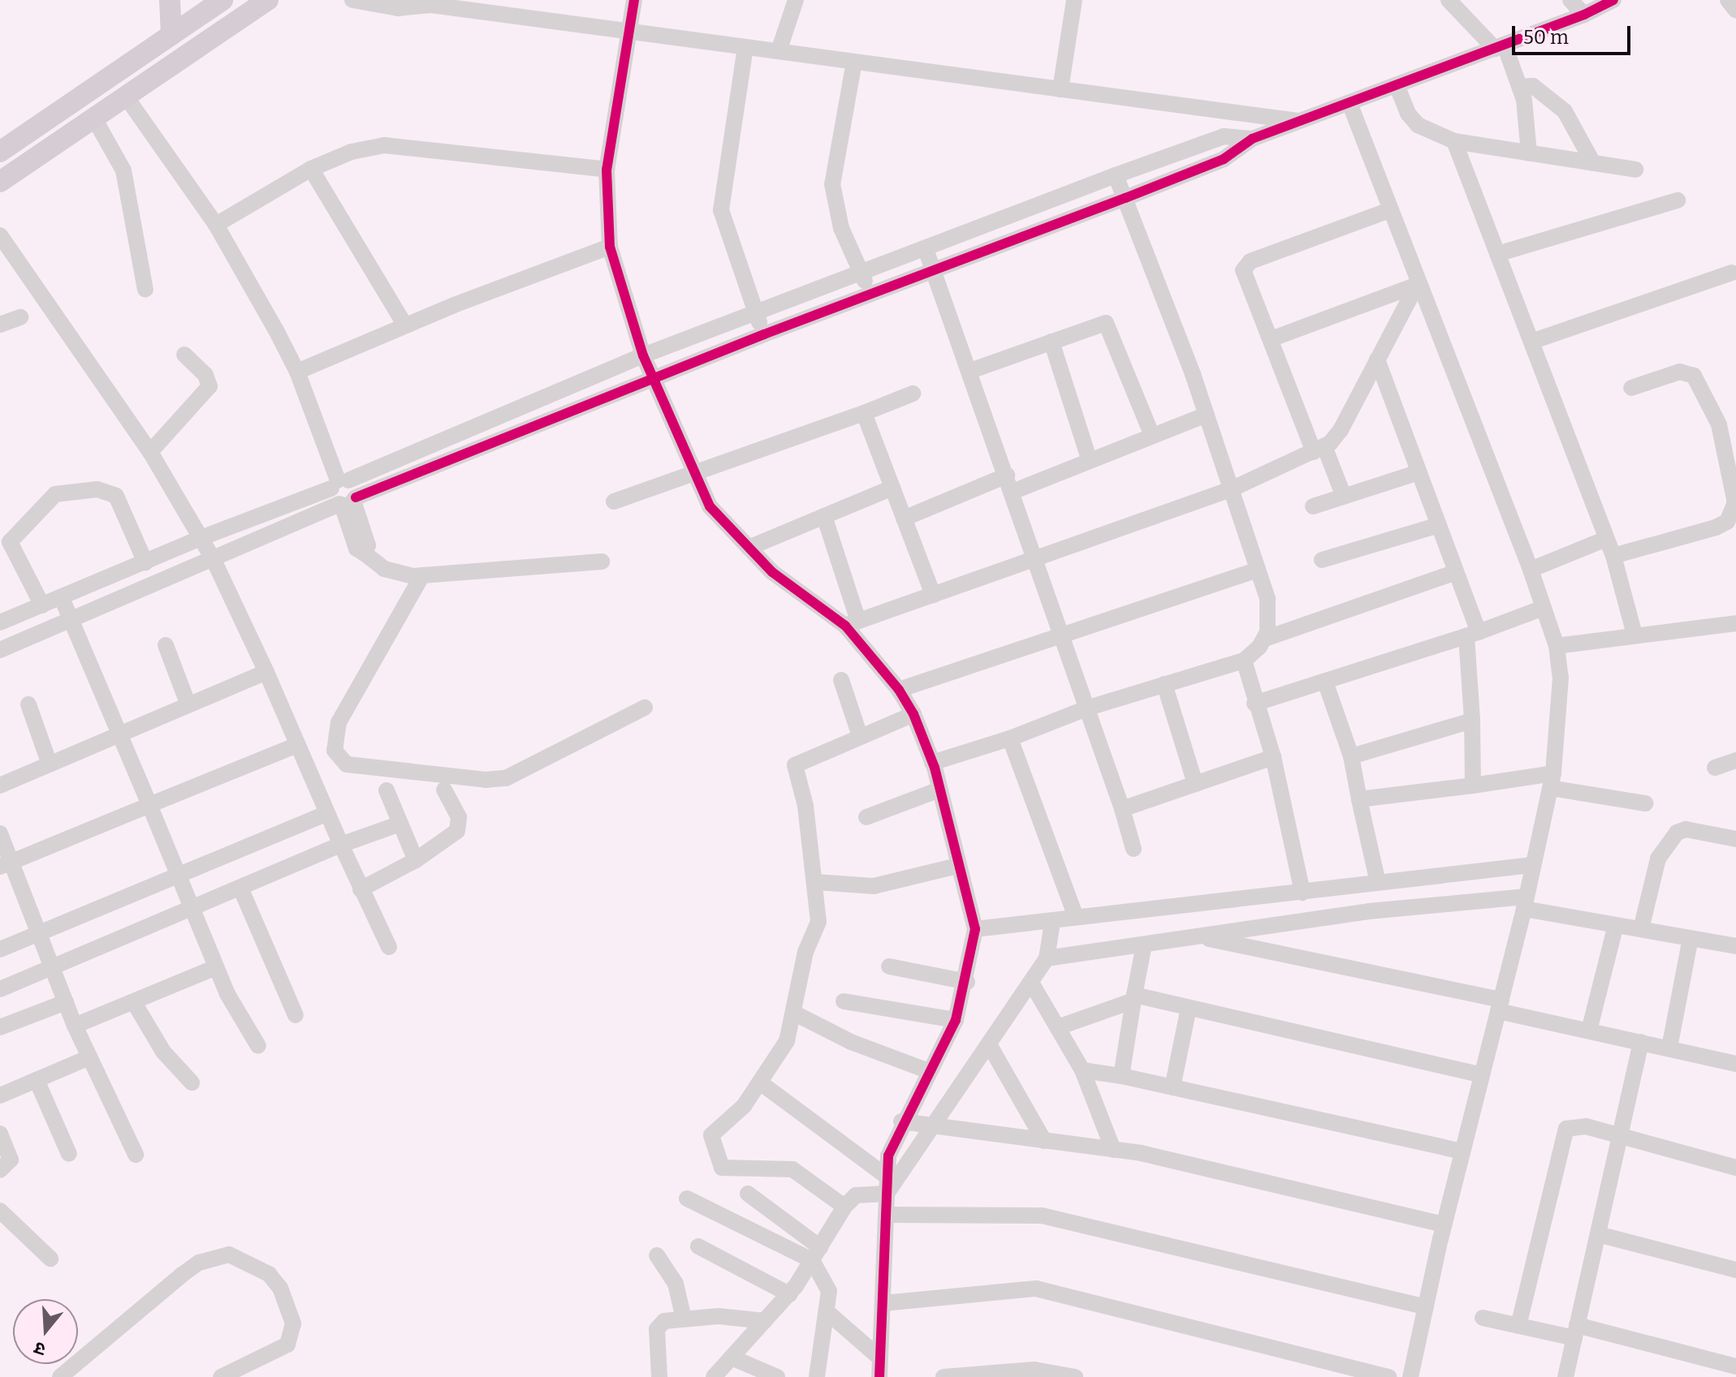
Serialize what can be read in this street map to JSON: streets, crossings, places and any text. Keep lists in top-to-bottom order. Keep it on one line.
{"scale_bar":"50 m","north":"bottom"}
